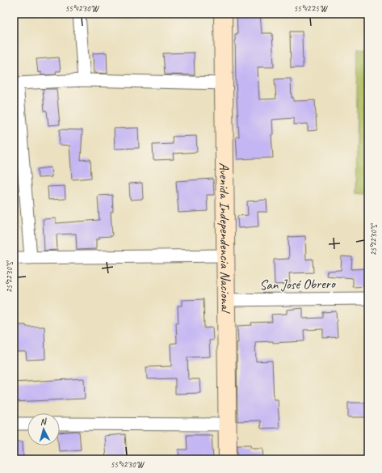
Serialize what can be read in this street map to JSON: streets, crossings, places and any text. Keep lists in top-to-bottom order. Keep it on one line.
{"streets":{"main road":["Avenida Independencia Nacional"],"street":["San José Obrero"]},"crossings":[["Avenida Independencia Nacional","San José Obrero"]],"north":"top","coordinates":["55°42'30\"W","55°42'25\"W","25°22'30\"S"]}
